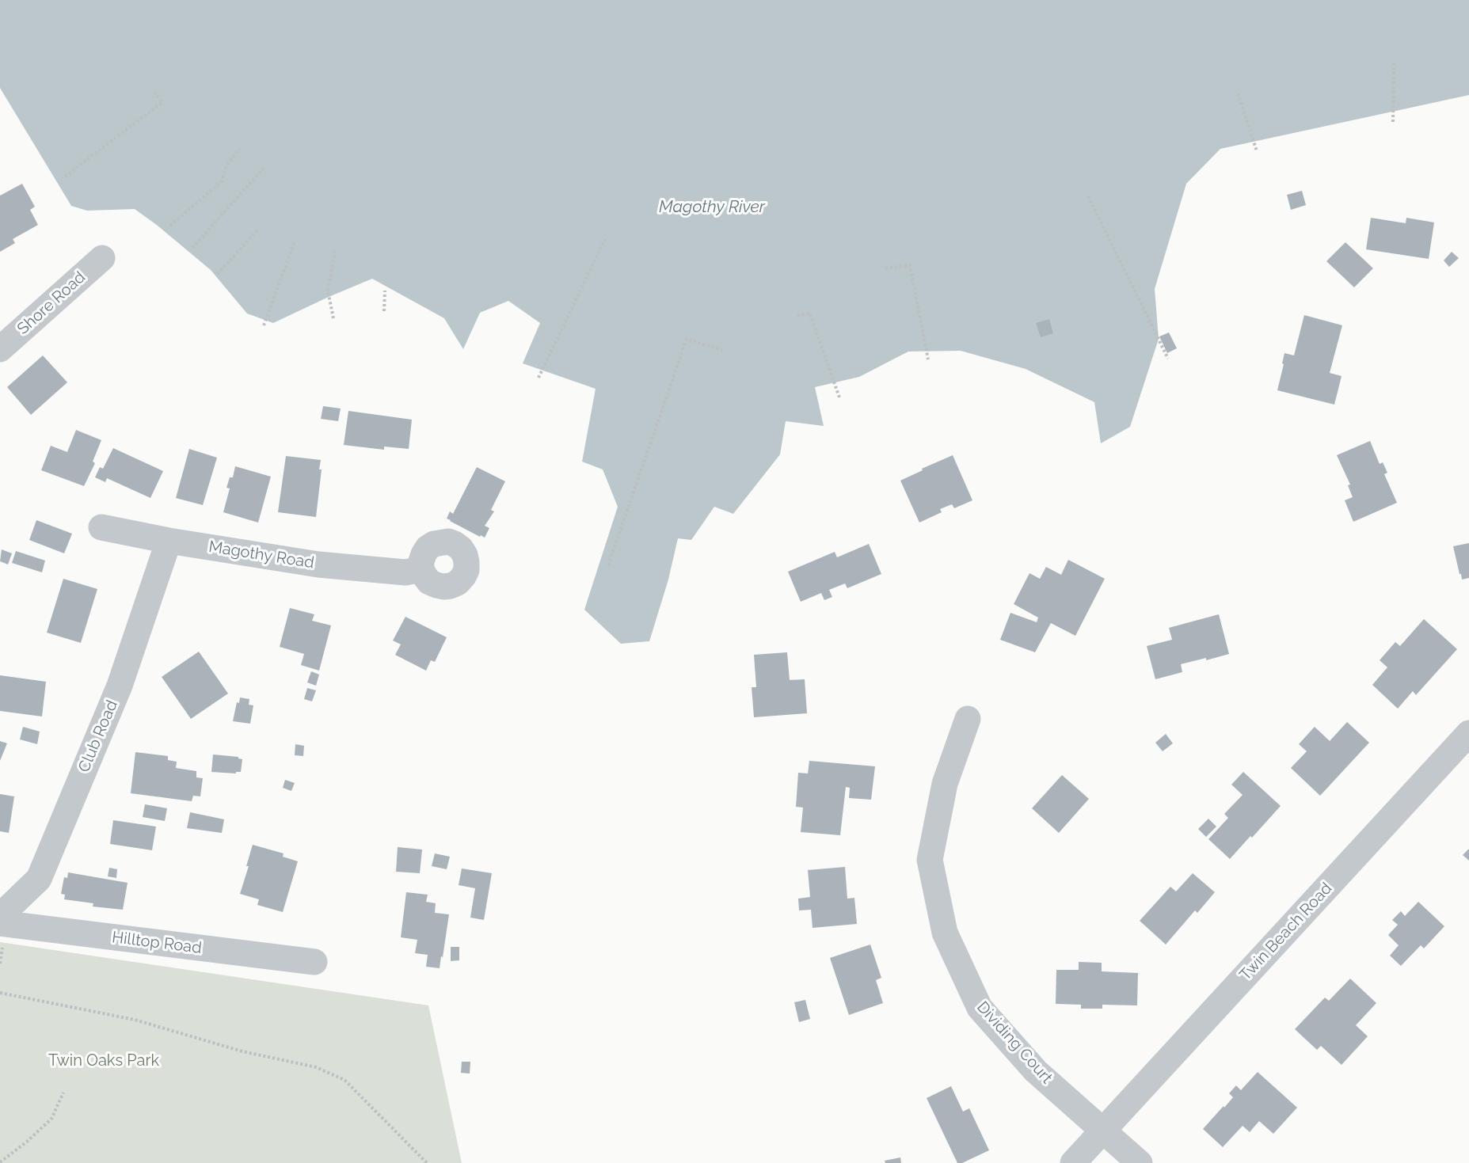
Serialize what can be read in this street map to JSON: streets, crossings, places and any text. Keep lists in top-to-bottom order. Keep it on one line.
{"streets":{"street":["Shore Road","Magothy Road","Club Road","Twin Beach Road","Hilltop Road","Dividing Court"]},"crossings":[["Magothy Road","Club Road"],["Twin Beach Road","Dividing Court"]],"water":["Magothy River"],"parks":["Twin Oaks Park"]}
